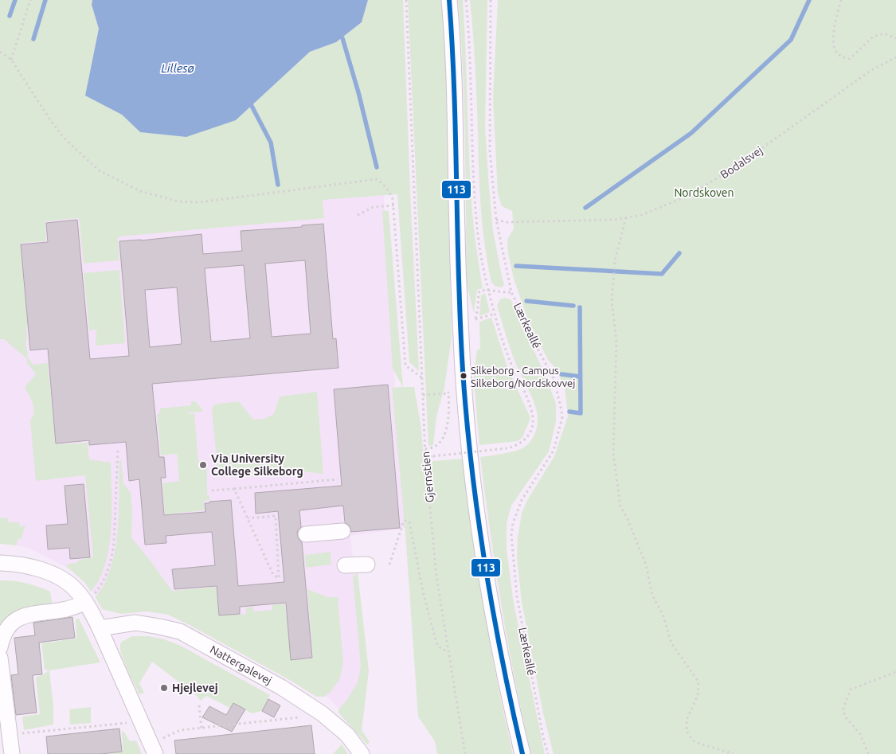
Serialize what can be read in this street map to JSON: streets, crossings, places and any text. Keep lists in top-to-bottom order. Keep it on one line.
{"streets":{"street":["Nattergalevej"],"path":["Bodalsvej","Lærkeallé","Gjernstien"]},"crossings":[["Bodalsvej","Lærkeallé"]],"water":["Lillesø"],"parks":["Nordskoven"],"places":["Silkeborg - Campus Silkeborg/Nordskovvej","Via University College Silkeborg","Hjejlevej"],"lines":["transit line 113"]}
